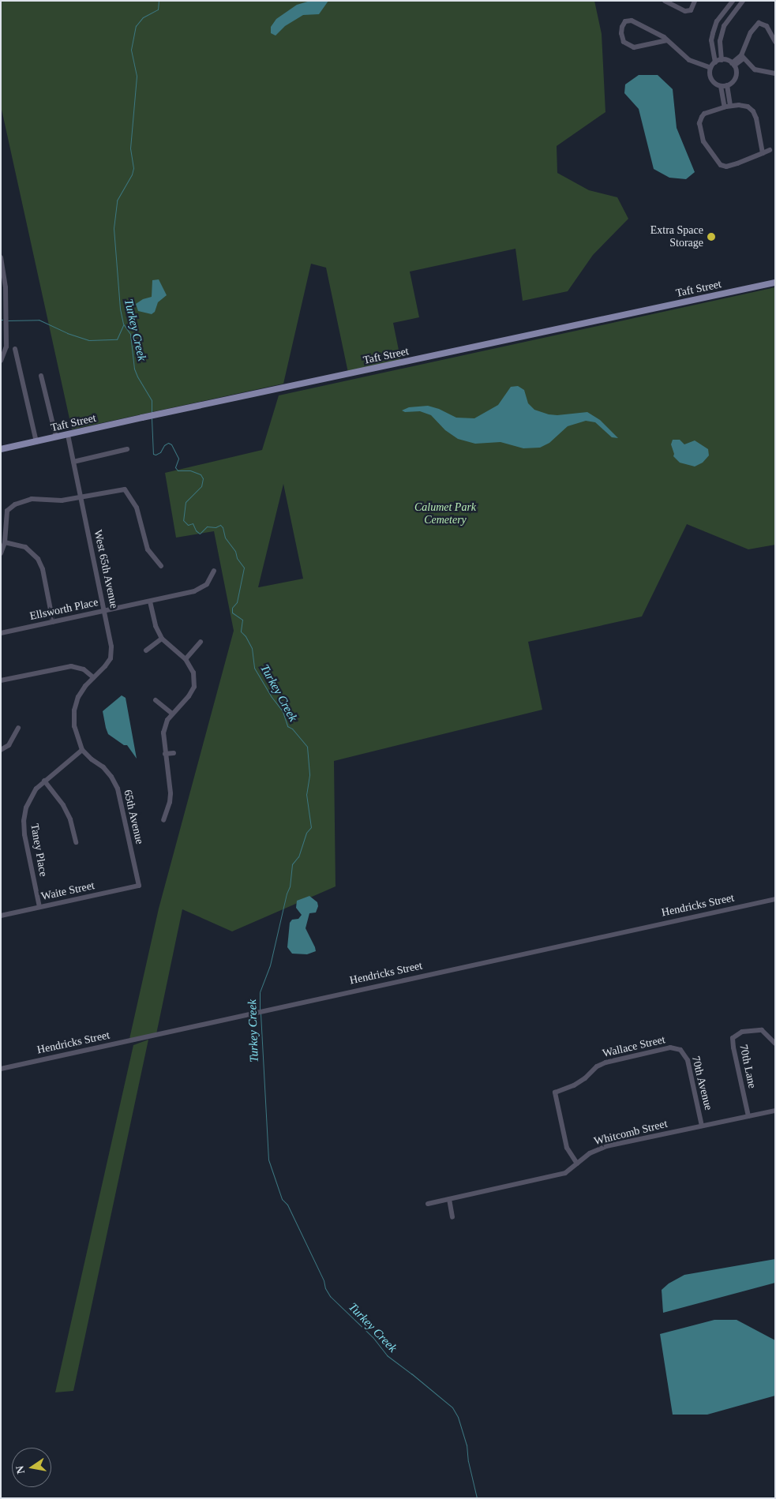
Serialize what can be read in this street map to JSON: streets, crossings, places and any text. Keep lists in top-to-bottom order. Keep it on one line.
{"streets":{"main road":["Taft Street"],"street":["West 65th Avenue","Ellsworth Place","65th Avenue","Taney Place","Waite Street","Hendricks Street","Wallace Street","70th Lane","70th Avenue","Whitcomb Street"]},"crossings":[["Taft Street","West 65th Avenue"],["West 65th Avenue","Ellsworth Place"],["West 65th Avenue","65th Avenue"],["West 65th Avenue","Taney Place"],["65th Avenue","Taney Place"],["65th Avenue","Waite Street"],["Taney Place","Waite Street"],["Wallace Street","70th Avenue"],["Wallace Street","Whitcomb Street"],["70th Lane","Whitcomb Street"],["70th Avenue","Whitcomb Street"]],"water":["Turkey Creek"],"parks":["Calumet Park Cemetery"],"places":["Extra Space Storage"],"north":"left"}
